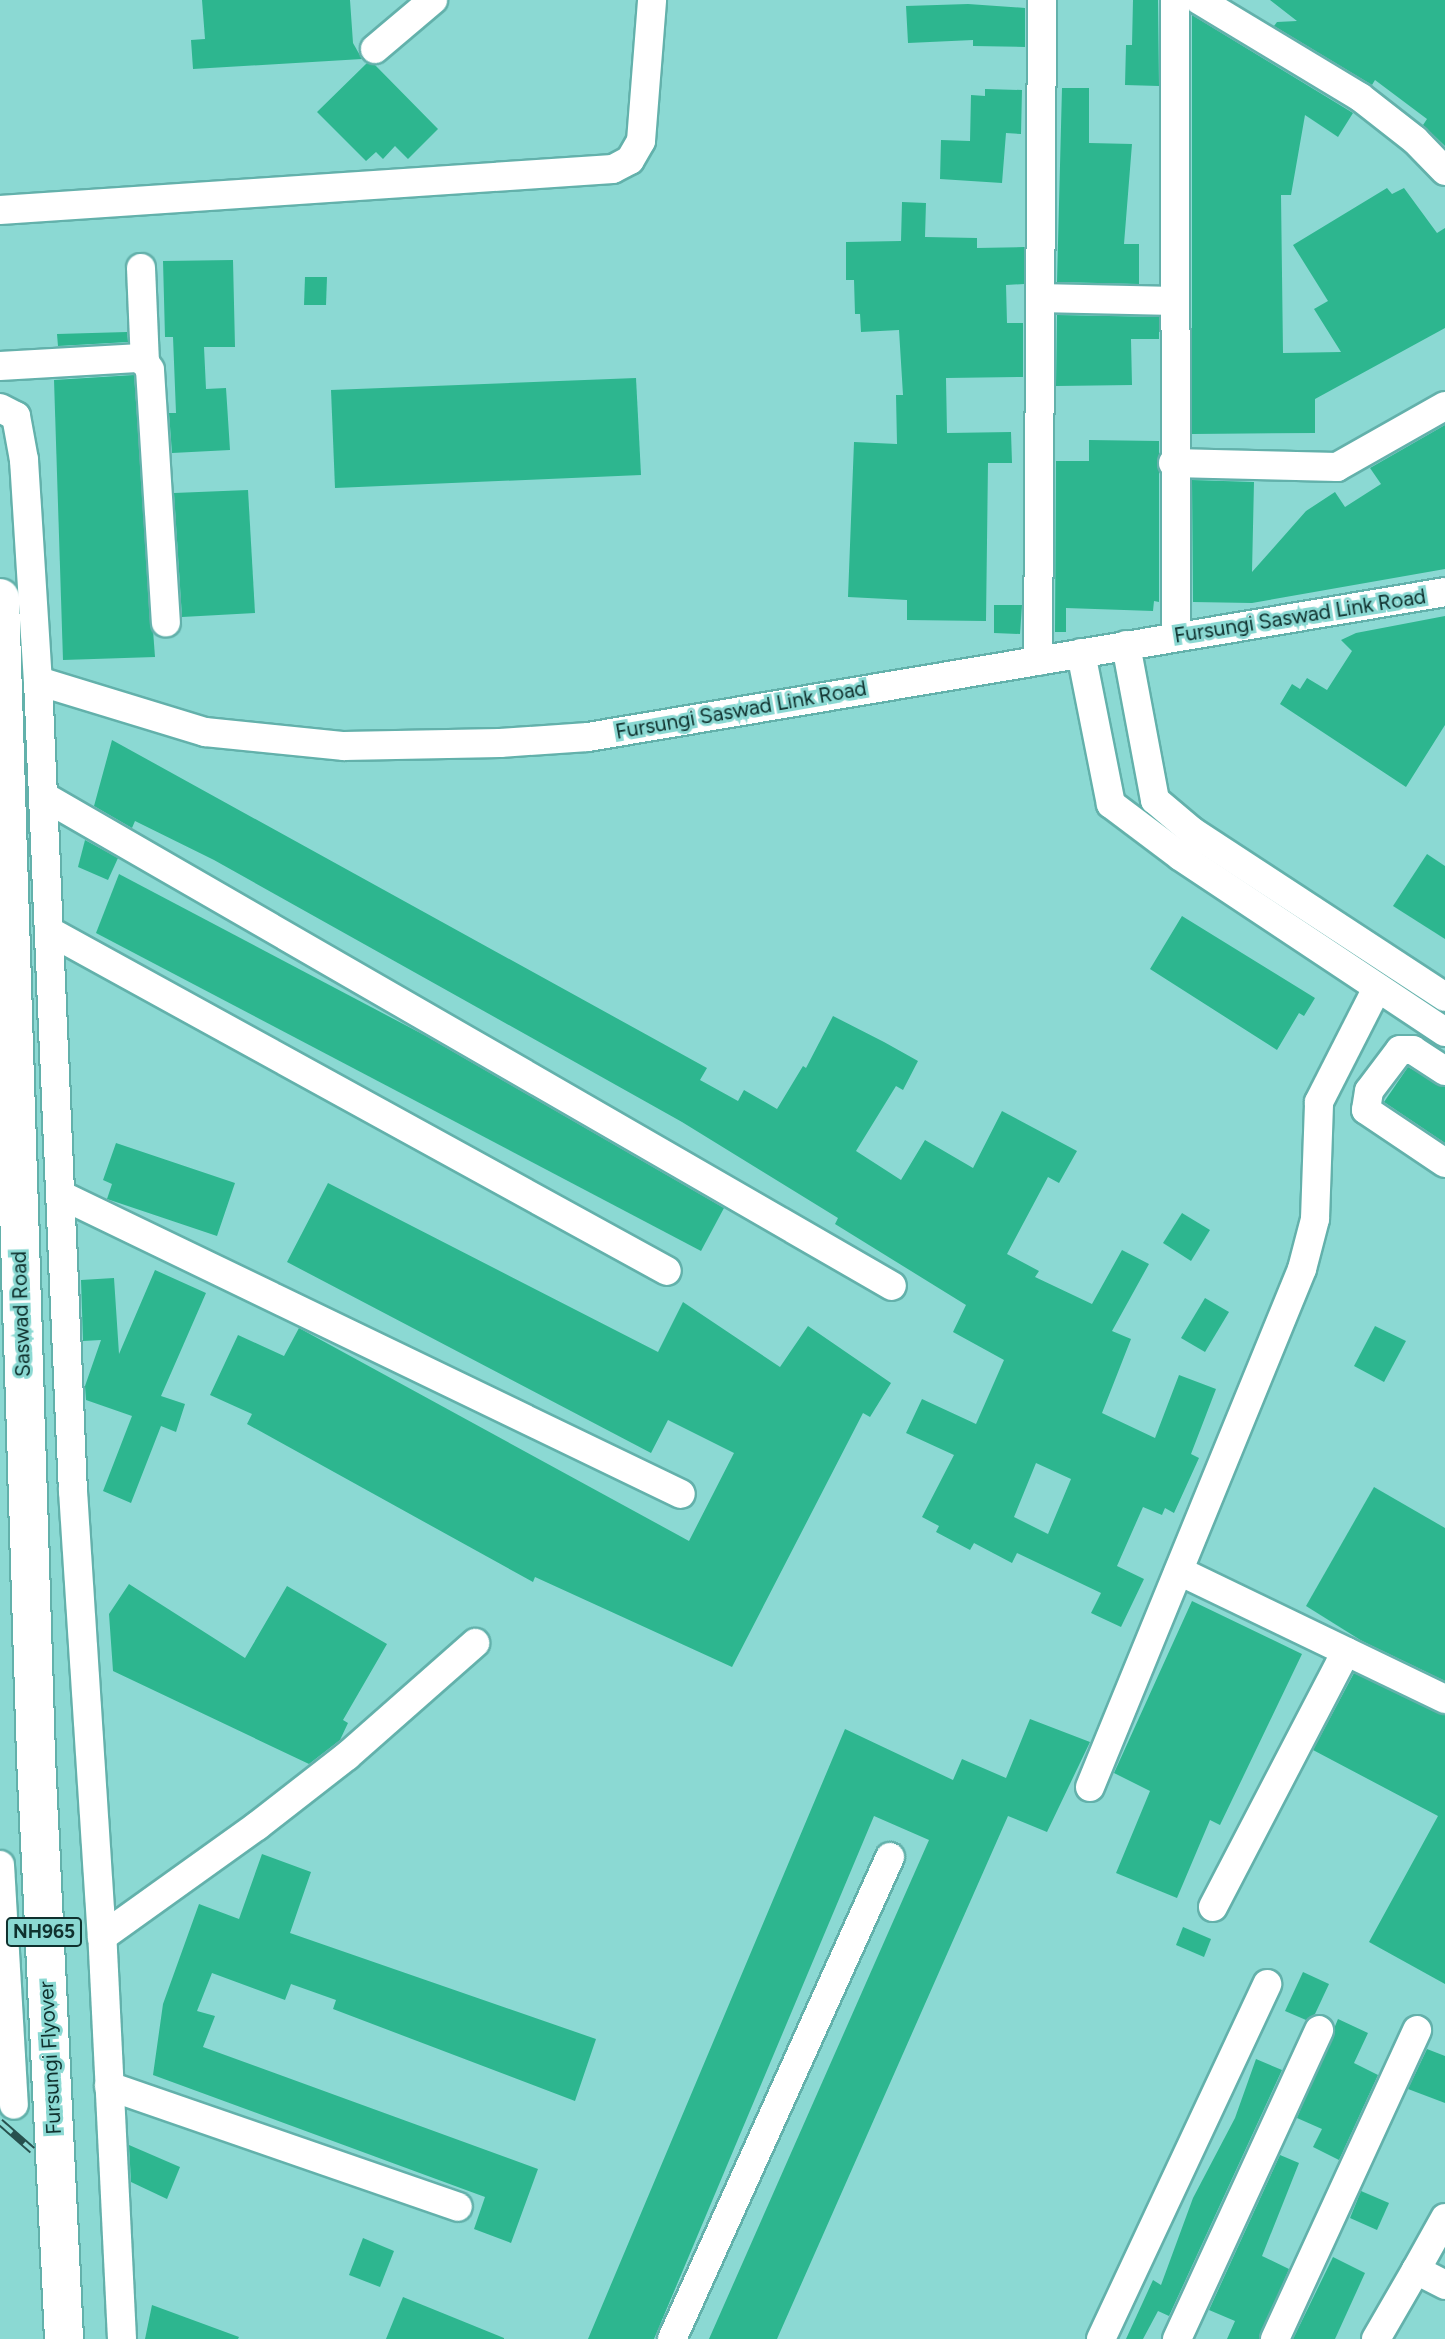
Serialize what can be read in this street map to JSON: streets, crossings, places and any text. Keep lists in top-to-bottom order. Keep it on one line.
{"streets":{"highway":["Saswad Road","NH965","Fursungi Flyover"],"street":["Fursungi Saswad Link Road"]},"crossings":[["Saswad Road","Fursungi Flyover"]]}
